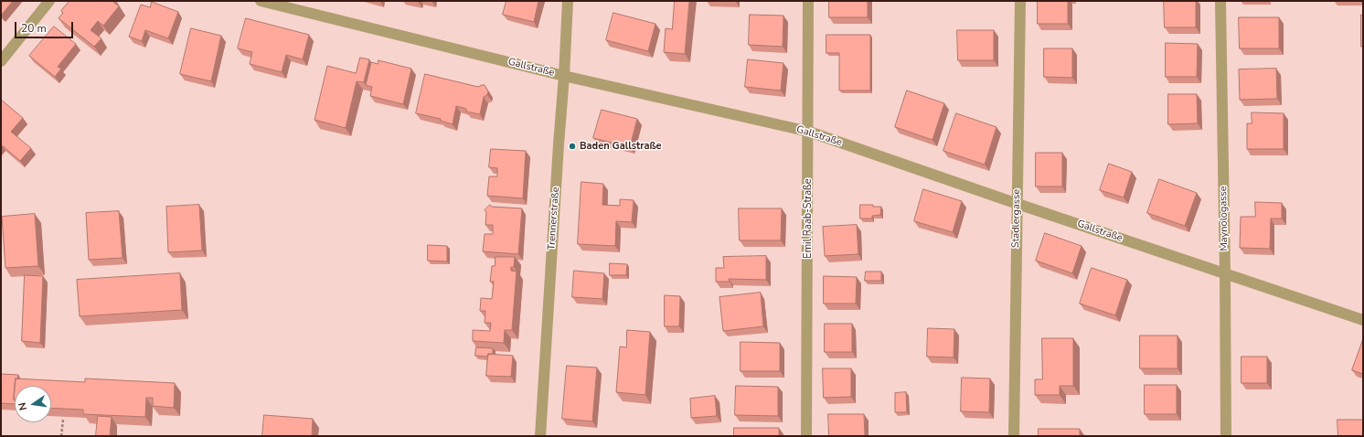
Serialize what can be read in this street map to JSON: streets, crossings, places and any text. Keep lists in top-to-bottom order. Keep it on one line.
{"streets":{"street":["Gallstraße","Trennerstraße","Emil Raab-Straße","Stadlergasse","Maynologasse"]},"crossings":[["Gallstraße","Trennerstraße"],["Gallstraße","Emil Raab-Straße"],["Gallstraße","Stadlergasse"],["Gallstraße","Maynologasse"]],"places":["Baden Gallstraße"],"scale_bar":"20 m","north":"left"}
